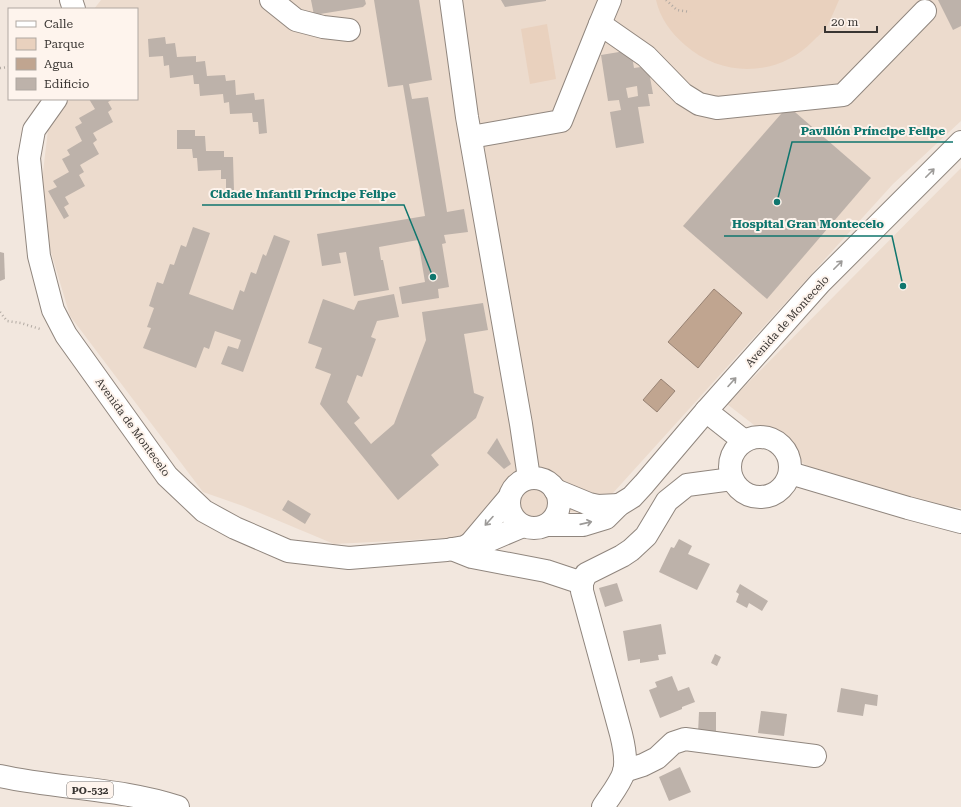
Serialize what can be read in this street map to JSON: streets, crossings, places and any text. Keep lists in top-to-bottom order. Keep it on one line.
{"streets":{"street":["Avenida de Montecelo","PO-532"]},"places":["Pavillón Príncipe Felipe","Cidade Infantil Príncipe Felipe","Hospital Gran Montecelo"],"legend":["Calle","Parque","Agua","Edificio"],"scale_bar":"20 m"}
